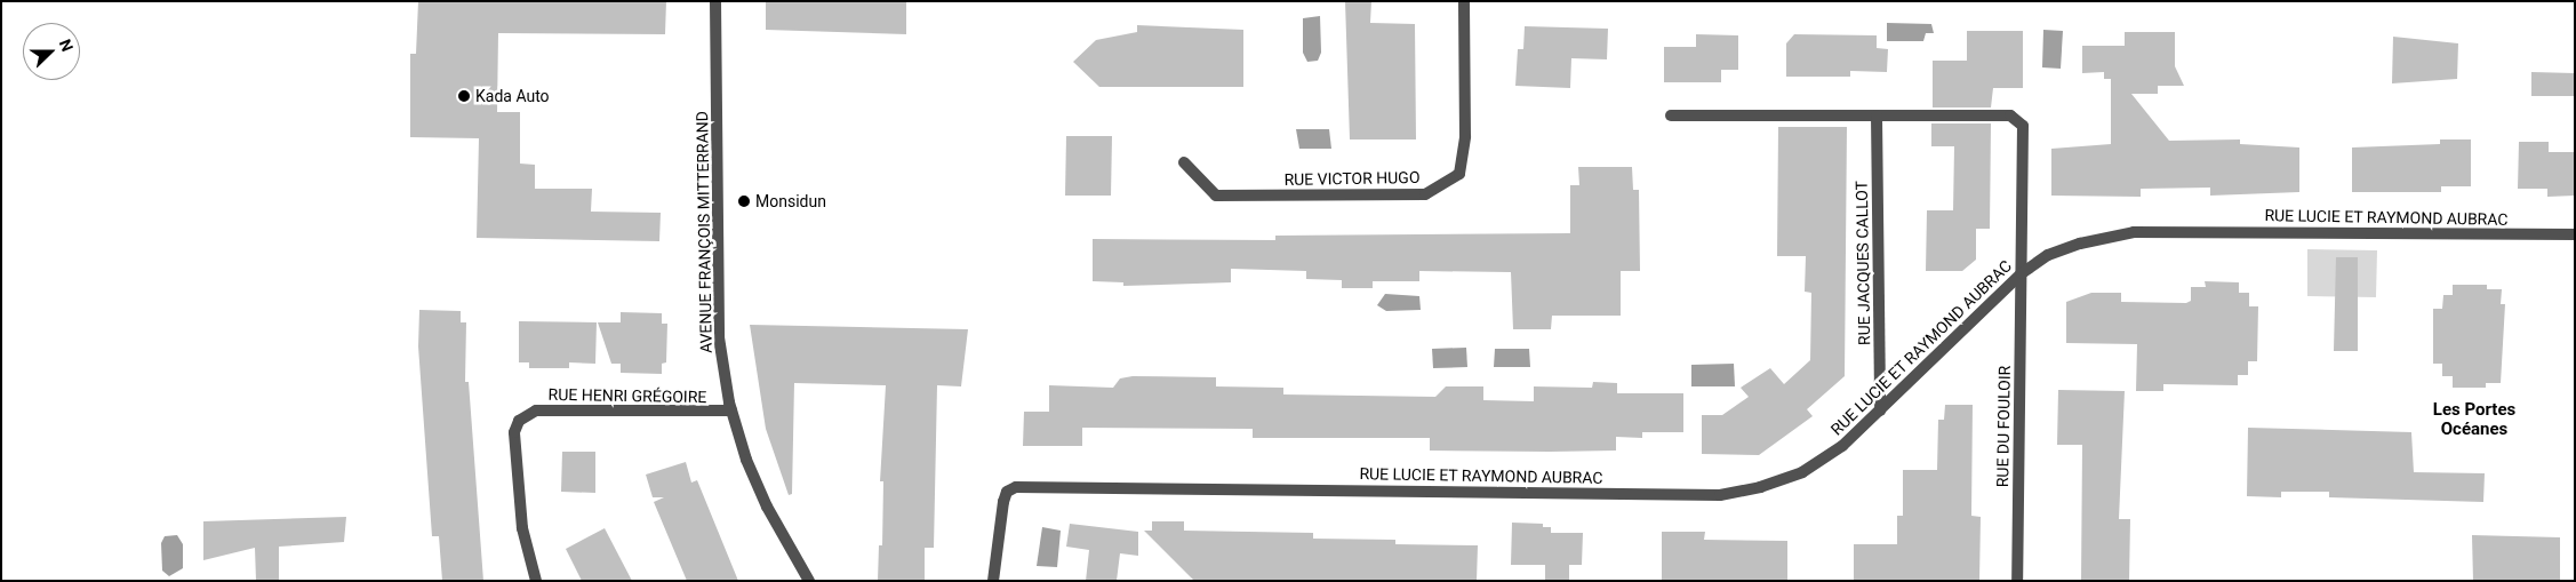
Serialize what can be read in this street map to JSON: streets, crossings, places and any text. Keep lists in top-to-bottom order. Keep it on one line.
{"streets":{"street":["RUE VICTOR HUGO","RUE LUCIE ET RAYMOND AUBRAC","AVENUE FRANÇOIS MITTERRAND","RUE JACQUES CALLOT","RUE HENRI GRÉGOIRE","RUE DU FOULOIR"]},"crossings":[["RUE LUCIE ET RAYMOND AUBRAC","RUE JACQUES CALLOT"],["RUE LUCIE ET RAYMOND AUBRAC","RUE DU FOULOIR"],["AVENUE FRANÇOIS MITTERRAND","RUE HENRI GRÉGOIRE"]],"districts":["Les Portes Océanes"],"places":["Kada Auto","Monsidun"],"north":"right"}
